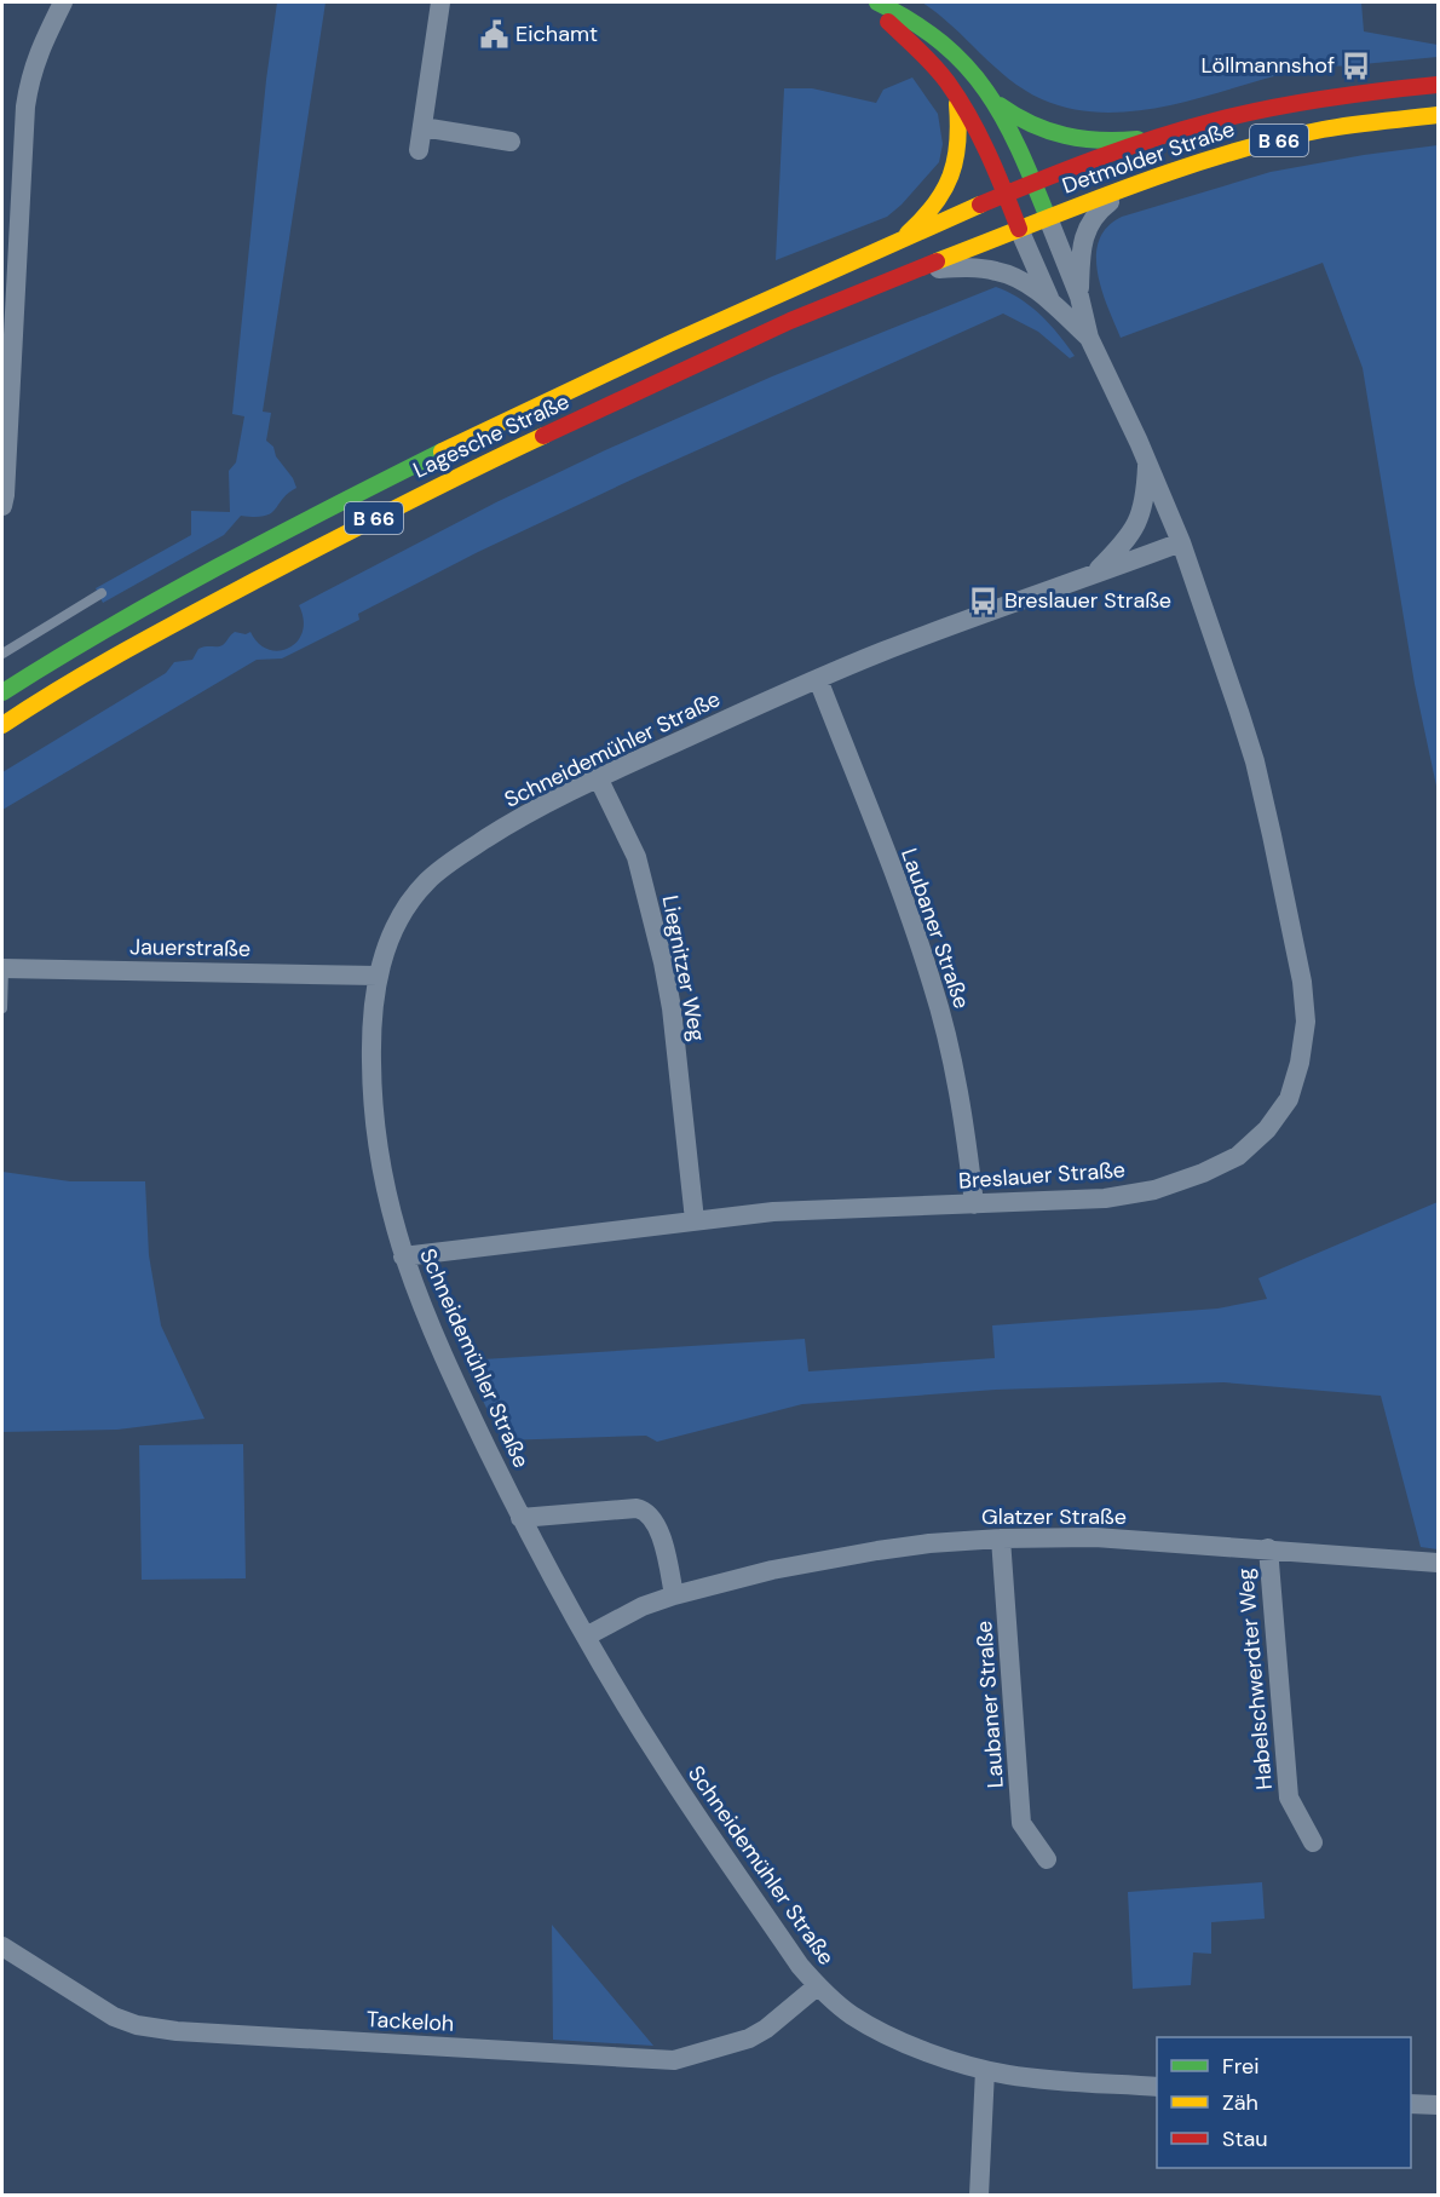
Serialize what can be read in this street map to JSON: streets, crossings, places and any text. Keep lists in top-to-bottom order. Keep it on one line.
{"streets":{"main road":["B 66","Detmolder Straße","Lagesche Straße"],"street":["Schneidemühler Straße","Laubaner Straße","Jauerstraße","Liegnitzer Weg","Breslauer Straße","Glatzer Straße","Habelschwerdter Weg","Tackeloh"]},"crossings":[["Detmolder Straße","Lagesche Straße"],["Detmolder Straße","Breslauer Straße"],["Lagesche Straße","Breslauer Straße"],["Schneidemühler Straße","Laubaner Straße"],["Schneidemühler Straße","Jauerstraße"],["Schneidemühler Straße","Liegnitzer Weg"],["Schneidemühler Straße","Breslauer Straße"],["Schneidemühler Straße","Glatzer Straße"],["Schneidemühler Straße","Tackeloh"],["Laubaner Straße","Breslauer Straße"],["Laubaner Straße","Glatzer Straße"],["Liegnitzer Weg","Breslauer Straße"],["Glatzer Straße","Habelschwerdter Weg"]],"places":{"public building":["Eichamt"],"bus stop":["Löllmannshof","Breslauer Straße"]},"legend":["Frei","Zäh","Stau"]}
